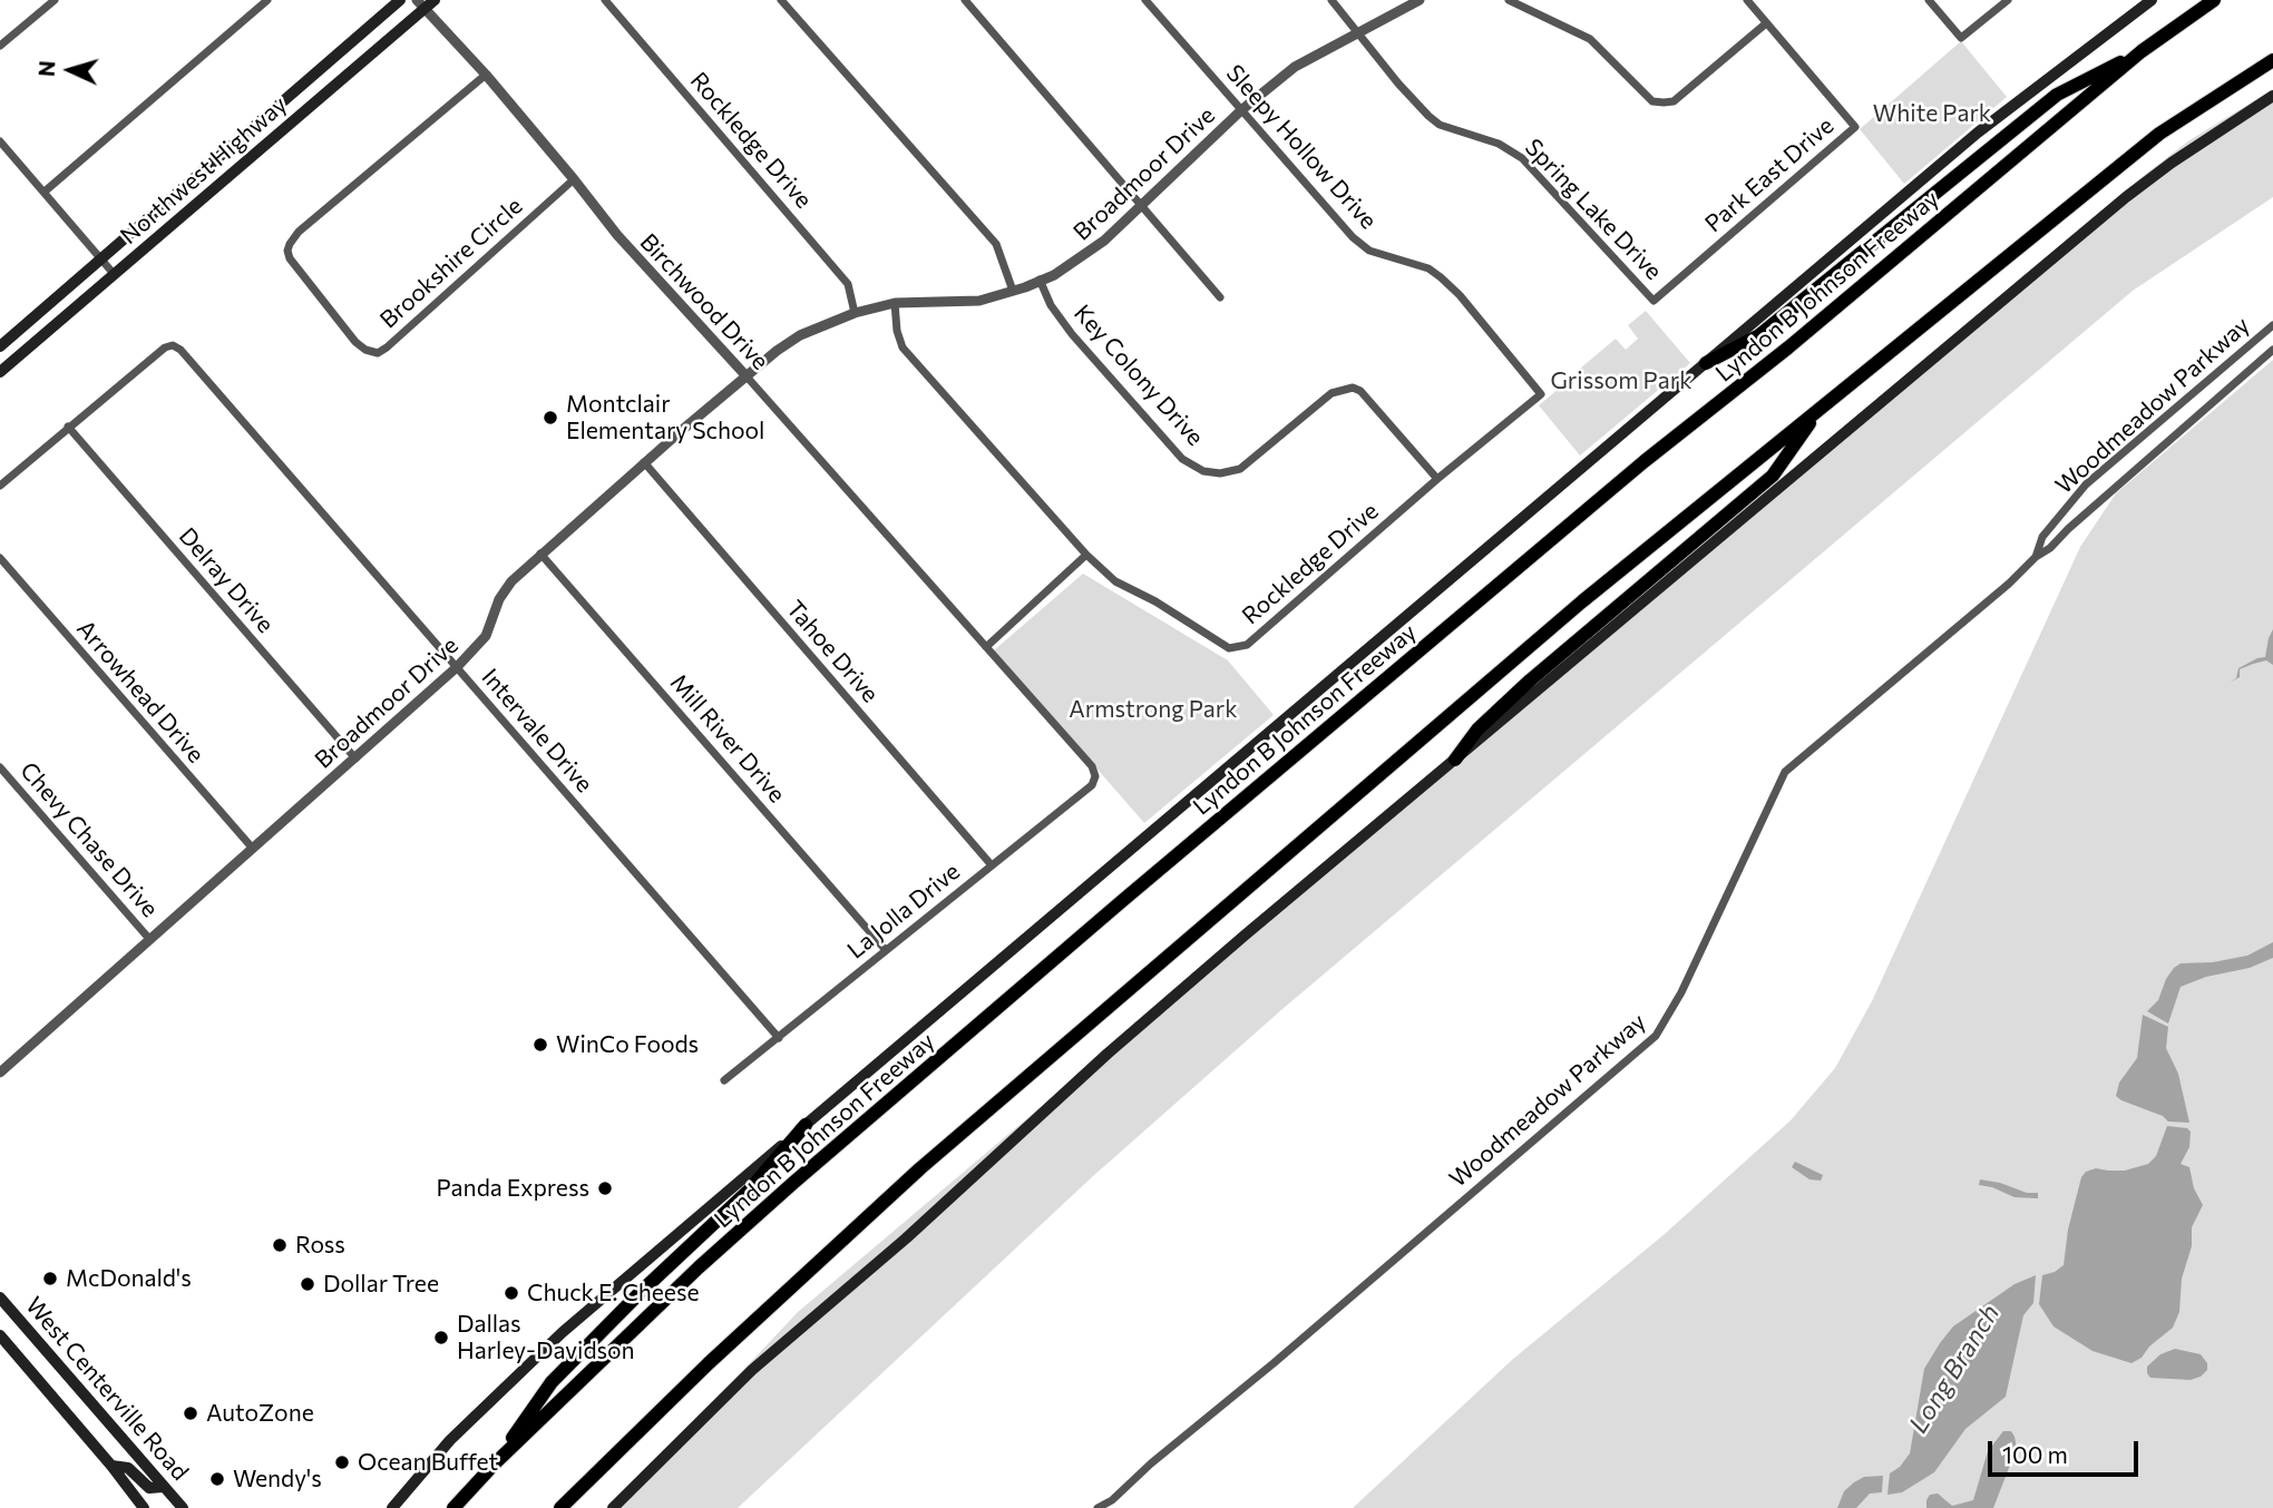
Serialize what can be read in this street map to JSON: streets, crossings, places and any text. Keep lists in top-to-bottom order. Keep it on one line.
{"streets":{"highway":["Lyndon B Johnson Freeway"],"main road":["Northwest Highway","West Centerville Road"],"street":["Rockledge Drive","Sleepy Hollow Drive","Broadmoor Drive","Park East Drive","Spring Lake Drive","Brookshire Circle","Birchwood Drive","Key Colony Drive","Woodmeadow Parkway","Delray Drive","Tahoe Drive","Arrowhead Drive","Intervale Drive","Mill River Drive","Chevy Chase Drive","La Jolla Drive"]},"crossings":[["Rockledge Drive","Sleepy Hollow Drive"],["Rockledge Drive","Broadmoor Drive"],["Rockledge Drive","Key Colony Drive"],["Sleepy Hollow Drive","Broadmoor Drive"],["Northwest Highway","Birchwood Drive"],["Broadmoor Drive","Spring Lake Drive"],["Broadmoor Drive","Birchwood Drive"],["Broadmoor Drive","Key Colony Drive"],["Broadmoor Drive","Delray Drive"],["Broadmoor Drive","Tahoe Drive"],["Broadmoor Drive","Arrowhead Drive"],["Broadmoor Drive","Intervale Drive"],["Broadmoor Drive","Mill River Drive"],["Broadmoor Drive","Chevy Chase Drive"],["Park East Drive","Spring Lake Drive"],["Brookshire Circle","Birchwood Drive"],["Birchwood Drive","La Jolla Drive"],["Delray Drive","Intervale Drive"],["Tahoe Drive","La Jolla Drive"],["Intervale Drive","La Jolla Drive"],["Mill River Drive","La Jolla Drive"]],"water":["Long Branch"],"parks":["White Park","Grissom Park","Armstrong Park"],"places":["Montclair Elementary School","WinCo Foods","Panda Express","Ross","McDonald's","Dollar Tree","Chuck E. Cheese","Dallas Harley-Davidson","AutoZone","Ocean Buffet","Wendy's"],"scale_bar":"100 m","north":"left"}
